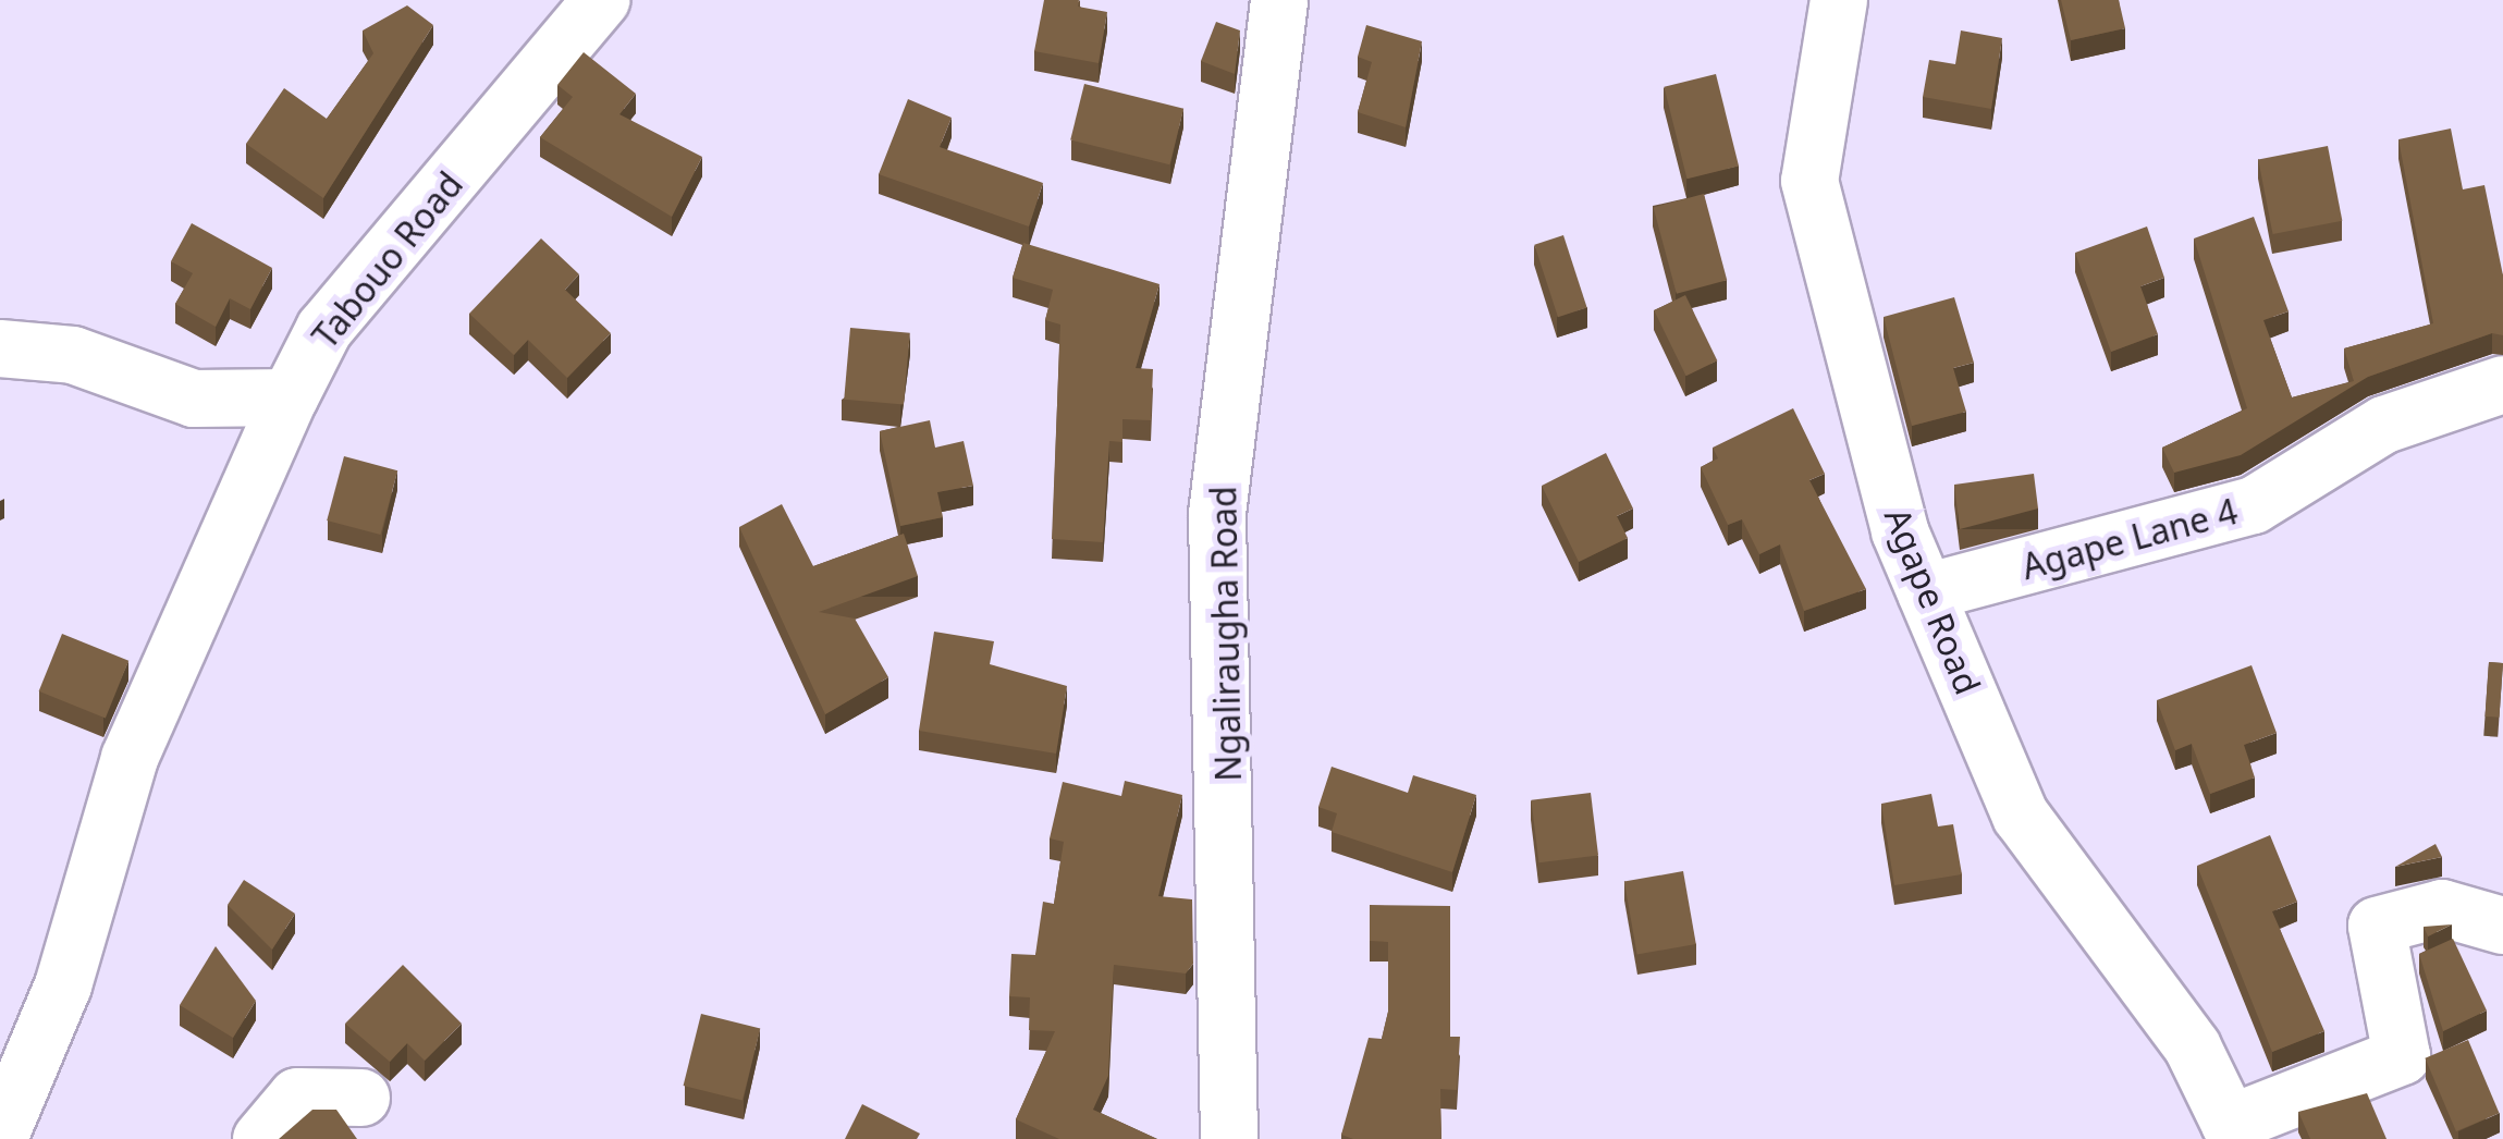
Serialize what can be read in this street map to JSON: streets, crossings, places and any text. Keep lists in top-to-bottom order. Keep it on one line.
{"streets":{"street":["Tabouo Road","Agape Lane 4","Agape Road","Ngaliraugha Road"]},"crossings":[["Agape Lane 4","Agape Road"]]}
